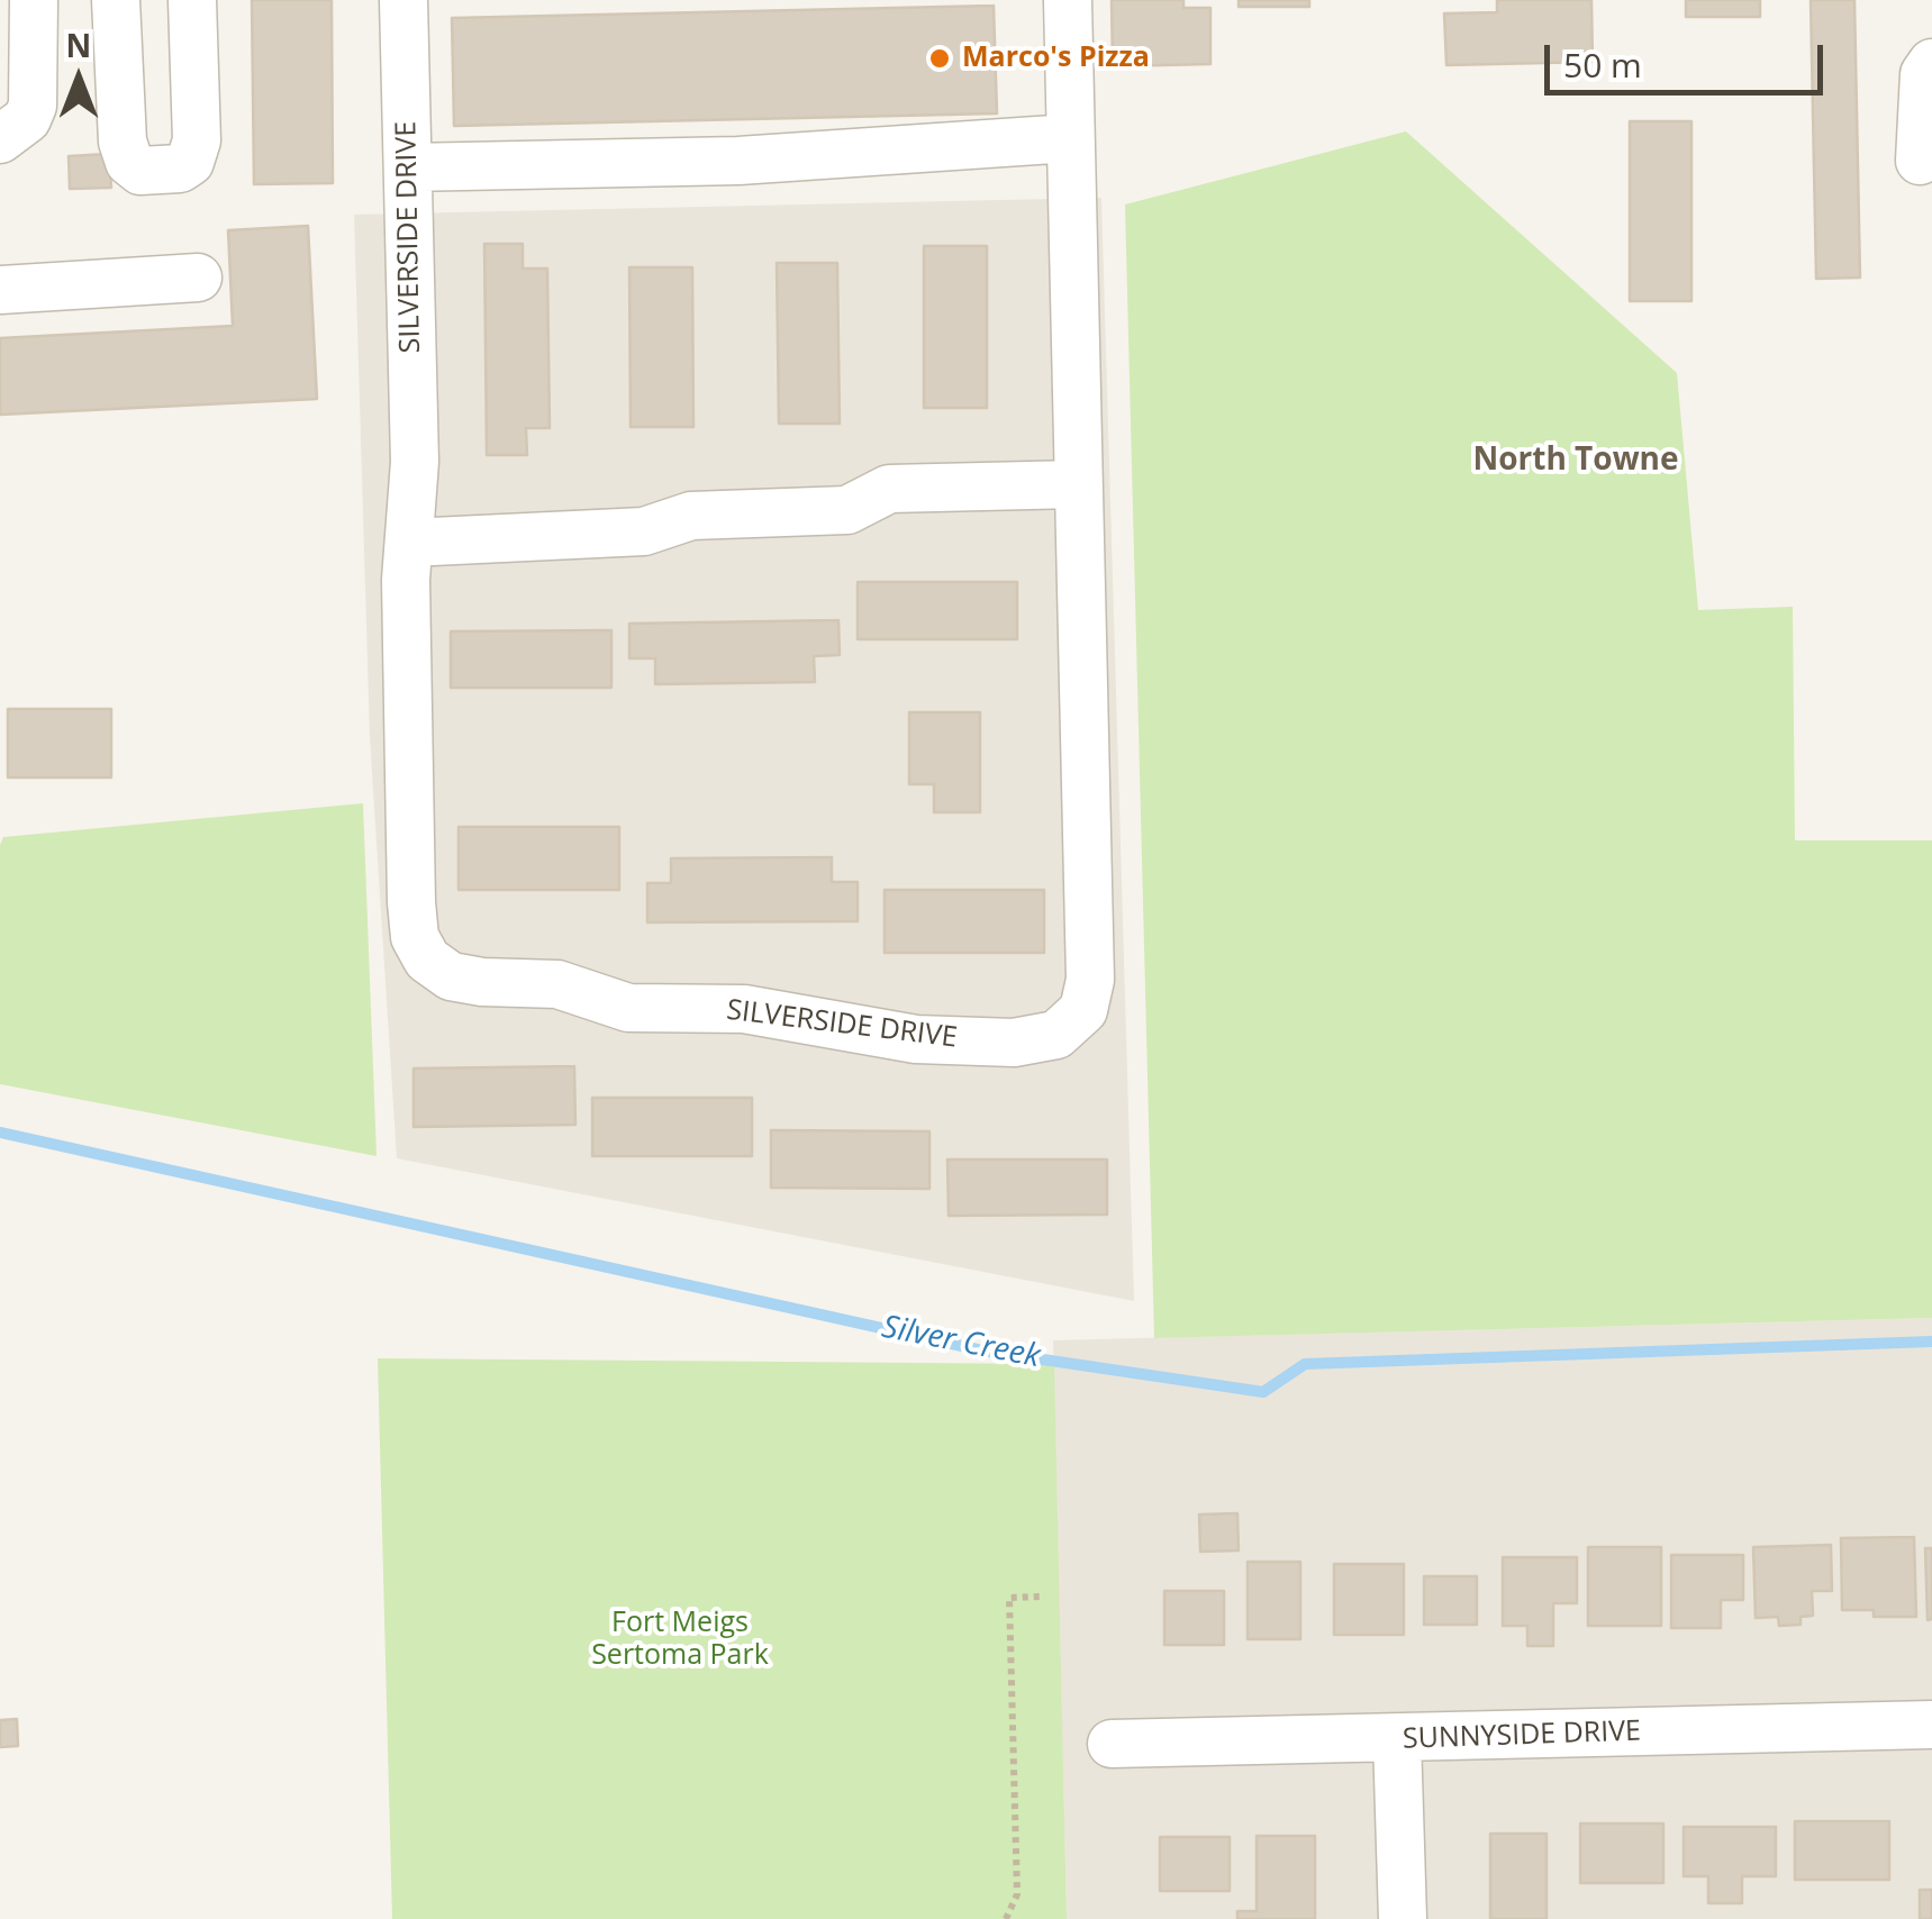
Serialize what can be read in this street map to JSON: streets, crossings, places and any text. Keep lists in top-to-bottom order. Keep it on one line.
{"streets":{"street":["SILVERSIDE DRIVE","SUNNYSIDE DRIVE"]},"districts":["North Towne"],"water":["Silver Creek"],"parks":["Fort Meigs Sertoma Park"],"places":["Marco's Pizza"],"scale_bar":"50 m","north":"top"}
